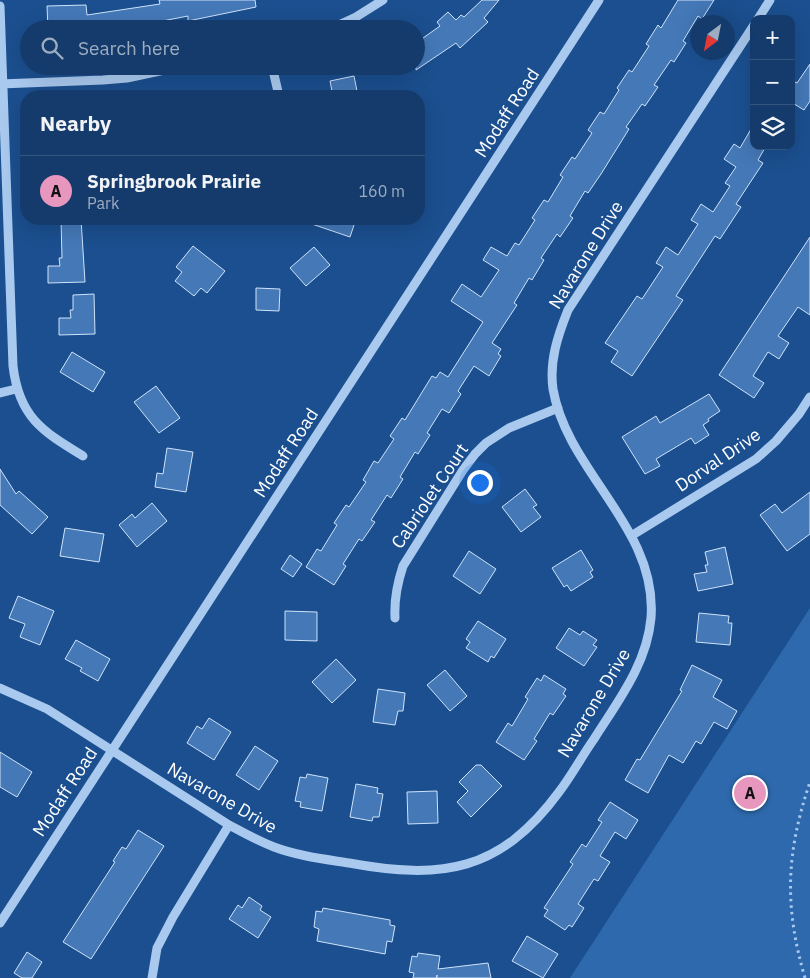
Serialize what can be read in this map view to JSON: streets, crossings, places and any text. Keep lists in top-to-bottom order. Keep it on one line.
{"streets":{"street":["Modaff Road","Navarone Drive","Dorval Drive","Cabriolet Court"]},"crossings":[["Modaff Road","Navarone Drive"],["Navarone Drive","Dorval Drive"],["Navarone Drive","Cabriolet Court"]],"north":"bottom left","page":{"map_buttons":["+","−"],"search":"Search here","heading":"Nearby","list":[{"mark":"A","name":"Springbrook Prairie","note":"Park","value":"160 m"}],"pins":"A"}}
